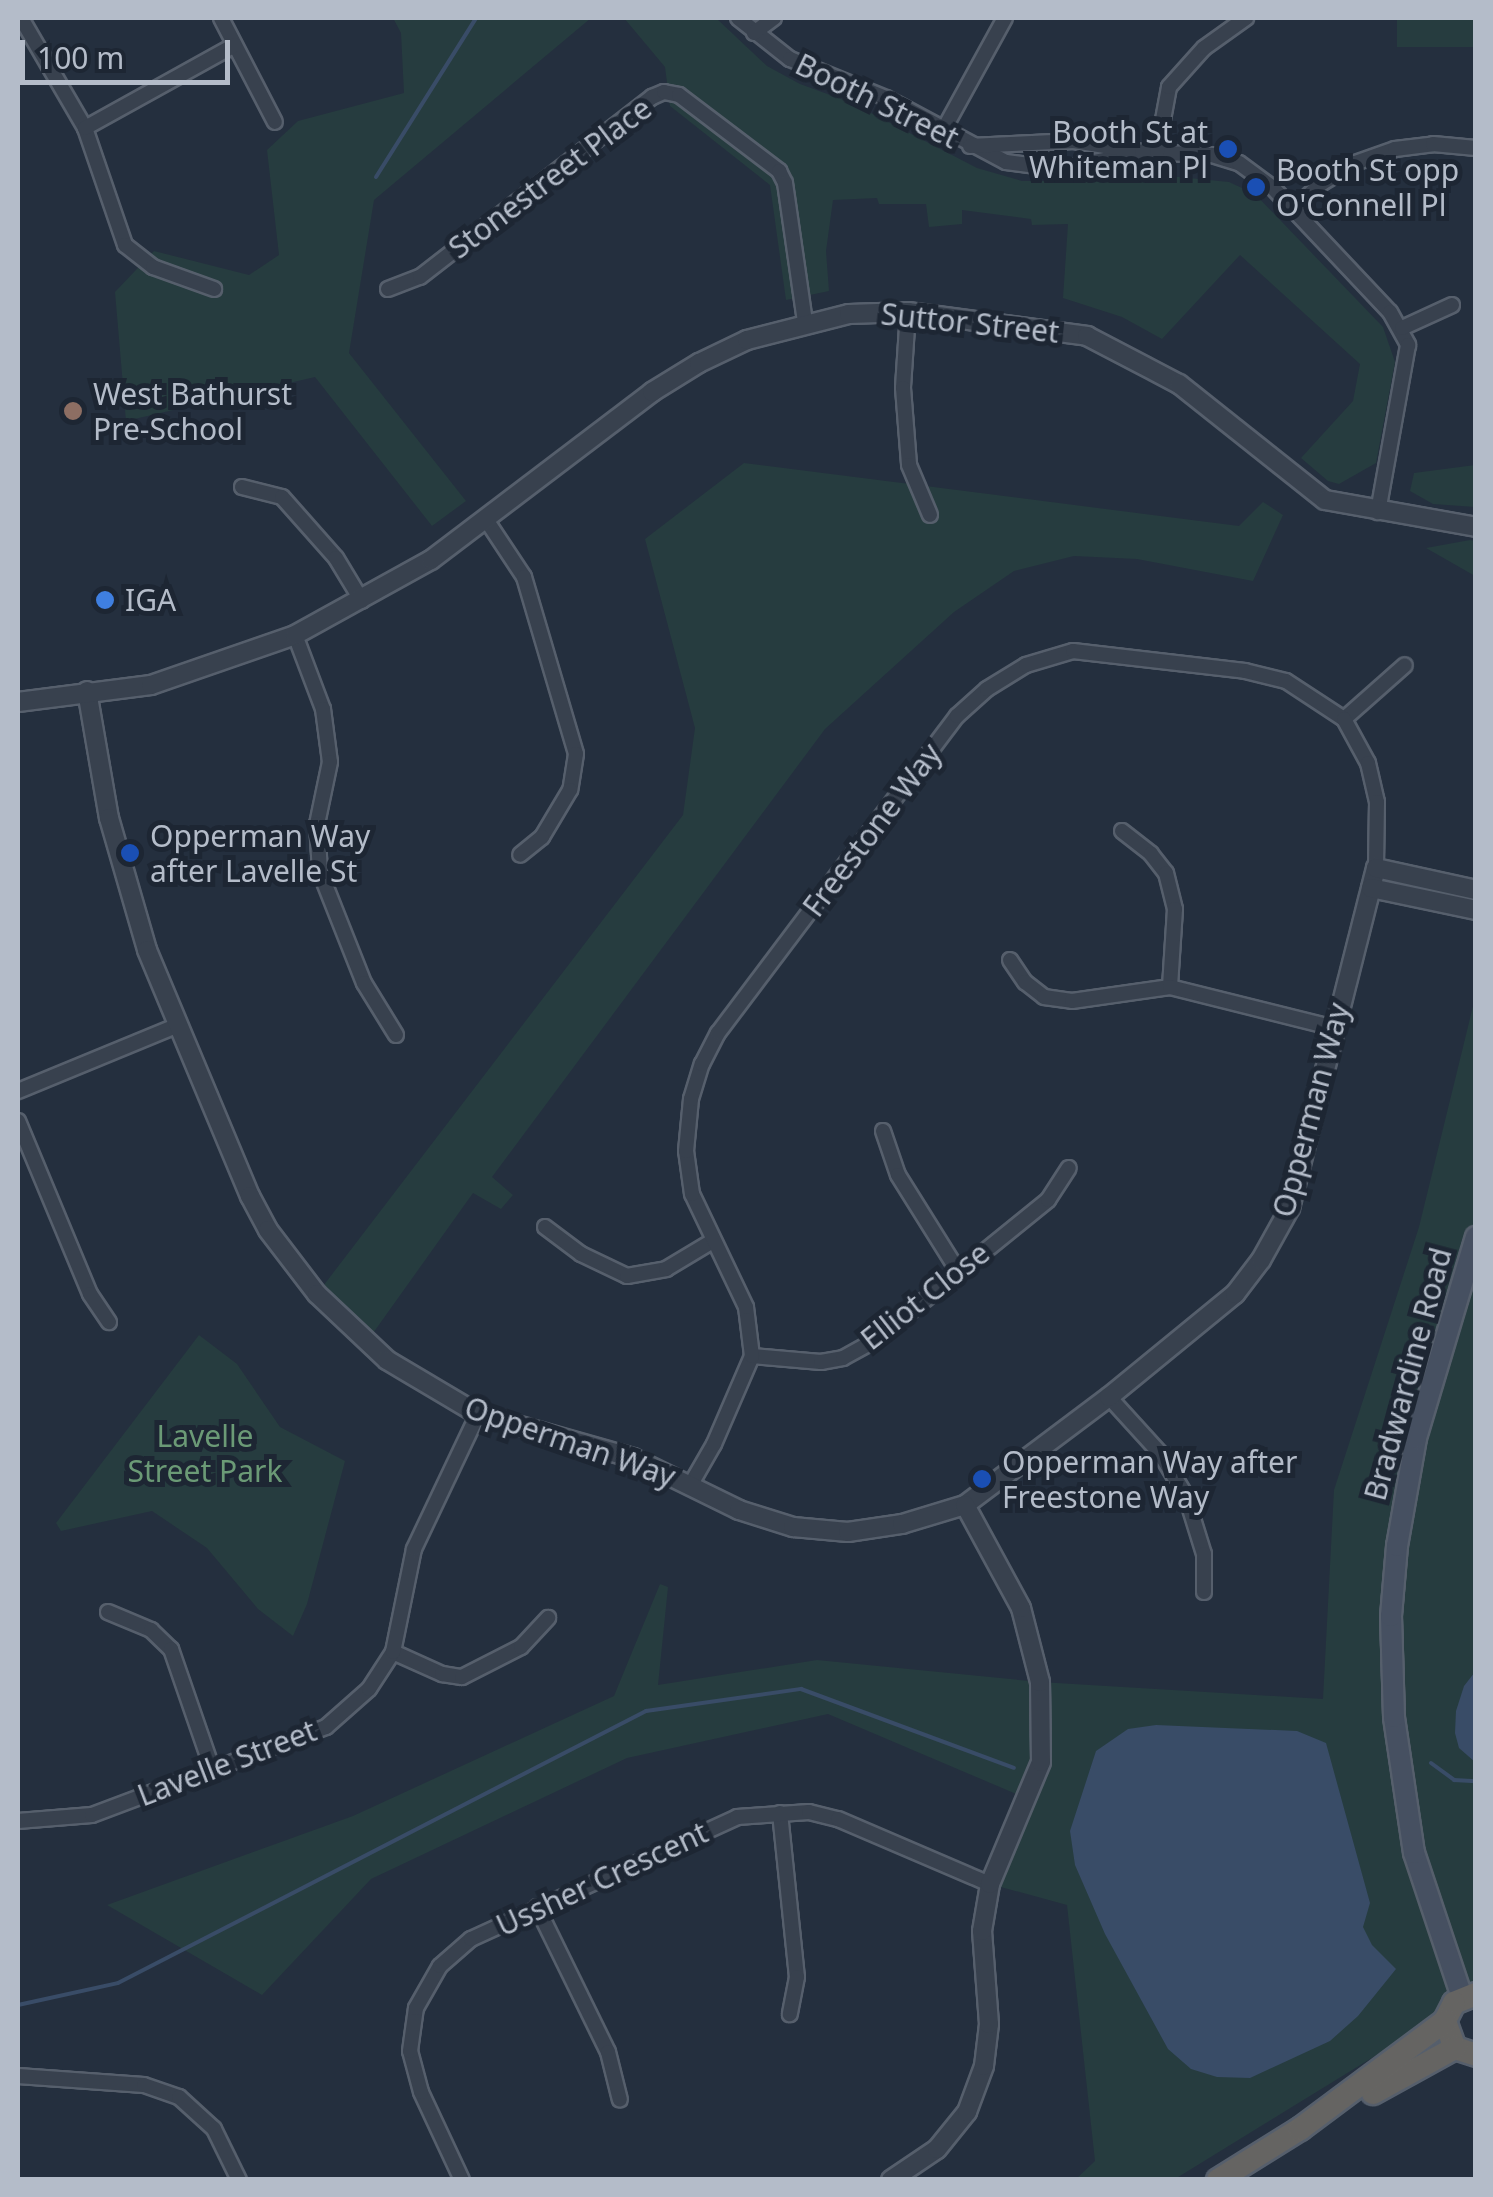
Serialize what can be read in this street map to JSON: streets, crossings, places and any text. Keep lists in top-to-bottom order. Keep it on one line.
{"streets":{"main road":["Bradwardine Road"],"street":["Booth Street","Stonestreet Place","Suttor Street","Freestone Way","Opperman Way","Elliot Close","Lavelle Street","Ussher Crescent"]},"crossings":[["Stonestreet Place","Suttor Street"],["Suttor Street","Opperman Way"],["Freestone Way","Elliot Close"],["Opperman Way","Lavelle Street"]],"parks":["Lavelle Street Park"],"places":["Booth St at Whiteman Pl","Booth St opp O'Connell Pl","West Bathurst Pre-School","IGA","Opperman Way after Lavelle St","Opperman Way after Freestone Way"],"scale_bar":"100 m"}
